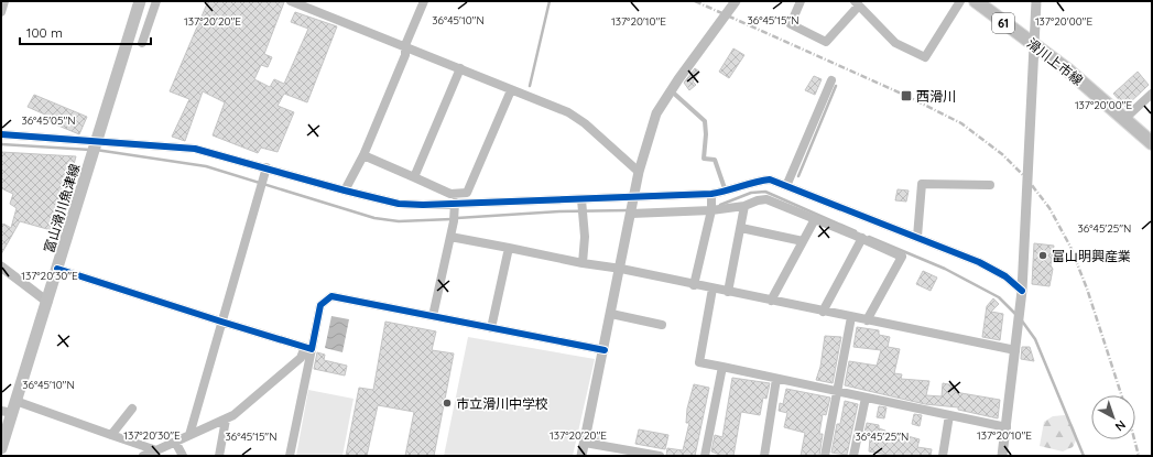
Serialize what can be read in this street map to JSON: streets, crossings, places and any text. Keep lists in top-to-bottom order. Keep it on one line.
{"streets":{"main road":["61","滑川上市線","富山滑川魚津線"]},"places":{"transit":["西滑川"],"other":["富山明興産業","市立滑川中学校"]},"scale_bar":"100 m","north":"bottom right","coordinates":["36°45'10\"N","36°45'15\"N","137°20'00\"E","137°20'20\"E","137°20'10\"E","36°45'05\"N","36°45'25\"N","137°20'30\"E"]}
